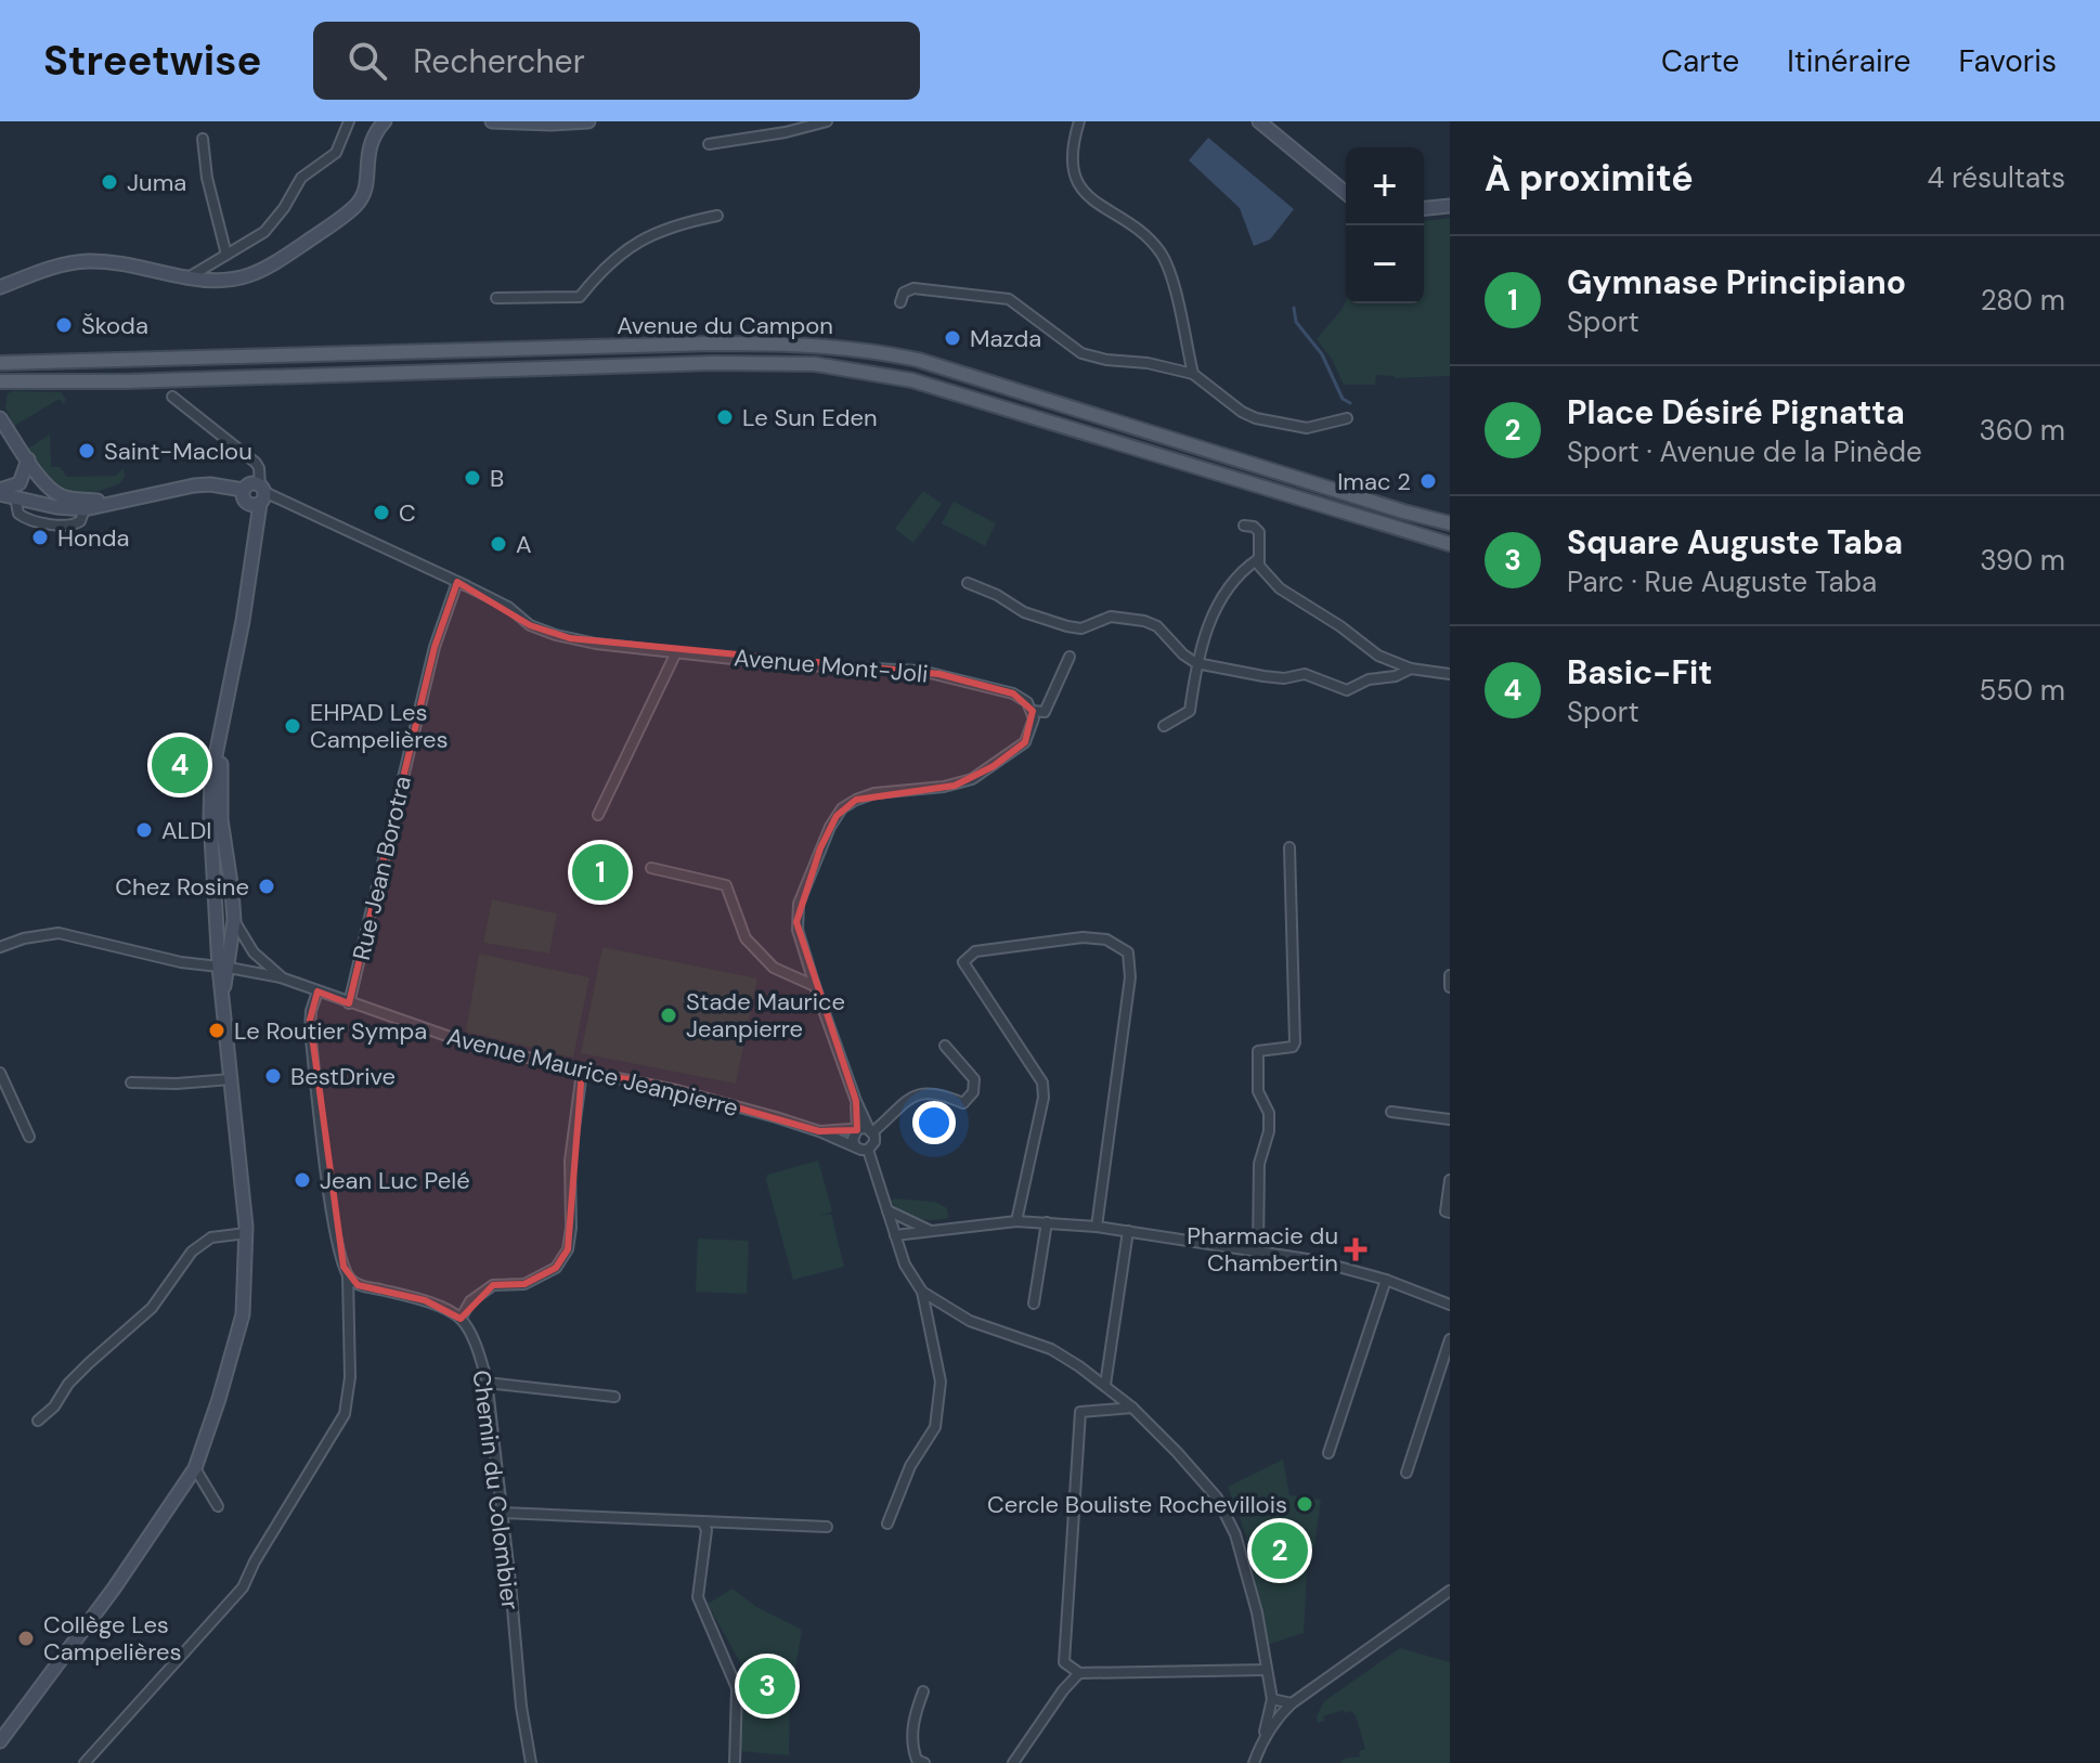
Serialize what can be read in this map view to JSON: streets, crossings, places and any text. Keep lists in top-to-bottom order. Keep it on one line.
{"streets":{"main road":["Avenue du Campon"],"street":["Avenue Mont-Joli","Rue Jean Borotra","Avenue Maurice Jeanpierre","Chemin du Colombier"]},"crossings":[["Avenue Mont-Joli","Rue Jean Borotra"],["Rue Jean Borotra","Avenue Maurice Jeanpierre"]],"places":{"other":["Juma","Škoda","Mazda","Le Sun Eden","Saint-Maclou","B","Imac 2","C","Honda","A","EHPAD Les Campelières","ALDI","Chez Rosine","Stade Maurice Jeanpierre","Le Routier Sympa","BestDrive","Jean Luc Pelé","Cercle Bouliste Rochevillois","Collège Les Campelières"],"health":["Pharmacie du Chambertin"]},"page":{"header":"Streetwise","search":"Rechercher","nav":["Carte","Itinéraire","Favoris"],"heading":["À proximité","4 résultats"],"map_buttons":["+","−"],"list":[{"mark":"1","name":"Gymnase Principiano","note":"Sport","value":"280 m"},{"mark":"2","name":"Place Désiré Pignatta","note":"Sport · Avenue de la Pinède","value":"360 m"},{"mark":"3","name":"Square Auguste Taba","note":"Parc · Rue Auguste Taba","value":"390 m"},{"mark":"4","name":"Basic-Fit","note":"Sport","value":"550 m"}],"pins":["4","1","2","3"]}}
